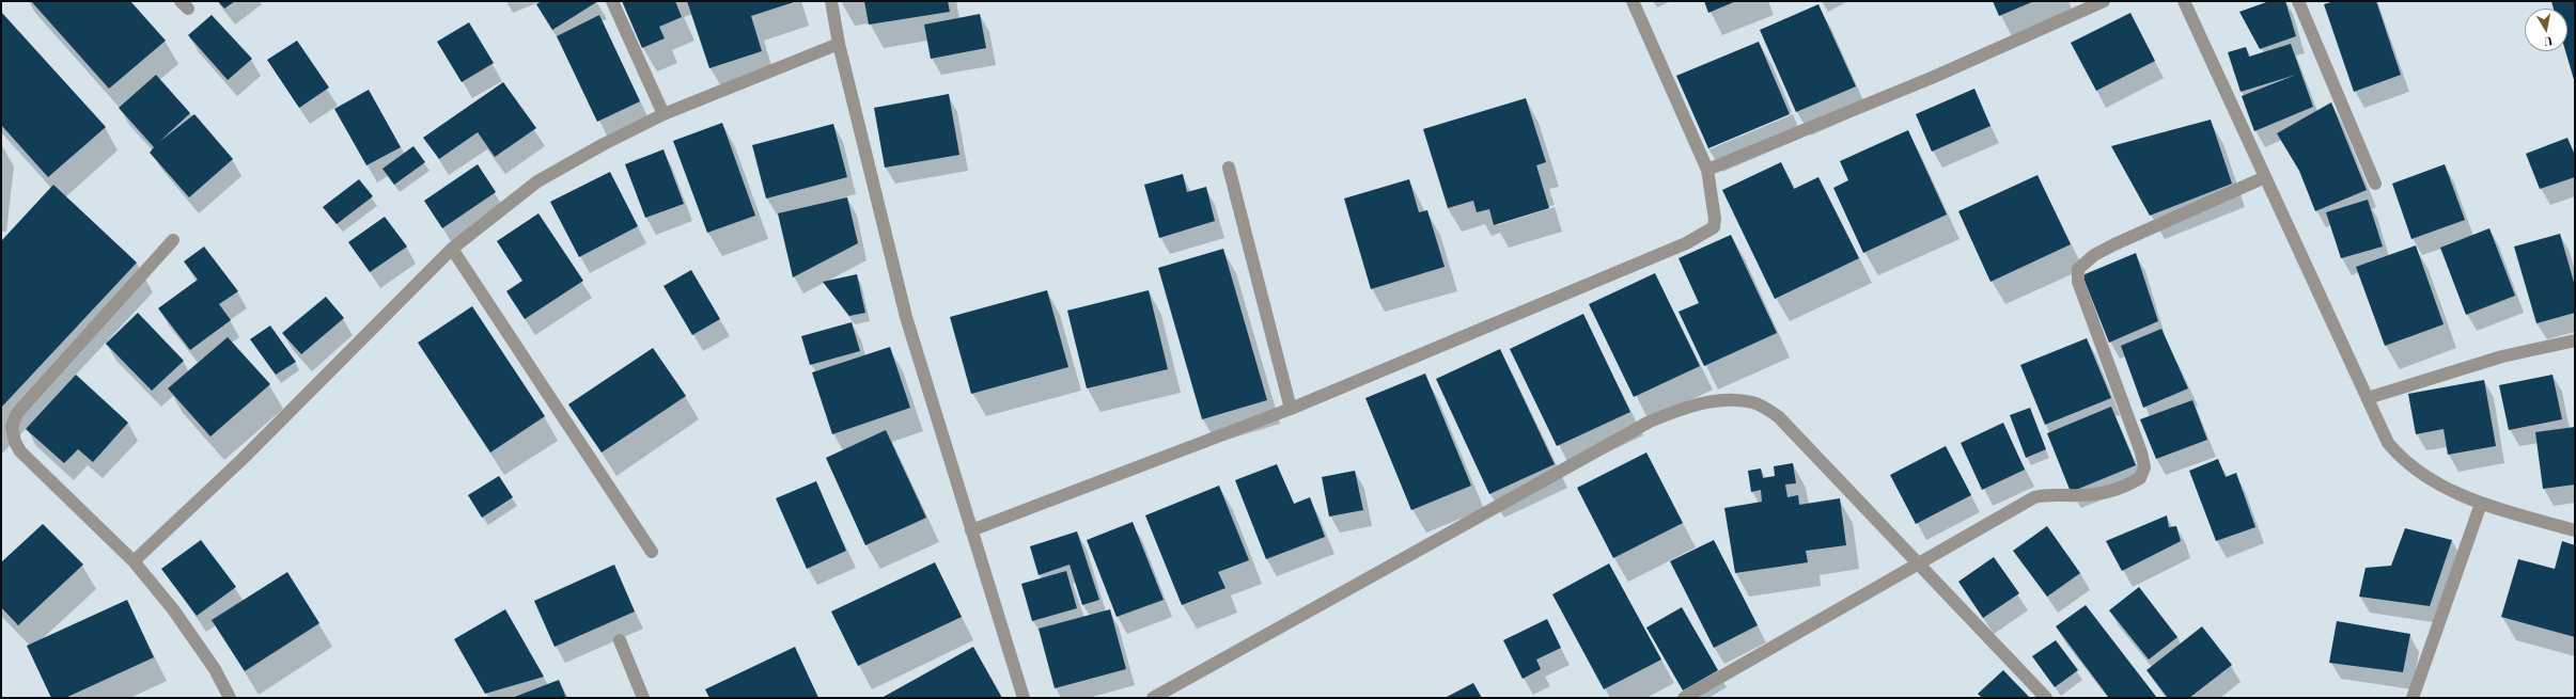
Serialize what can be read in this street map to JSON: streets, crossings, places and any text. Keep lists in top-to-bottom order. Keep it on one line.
{"north":"bottom"}
